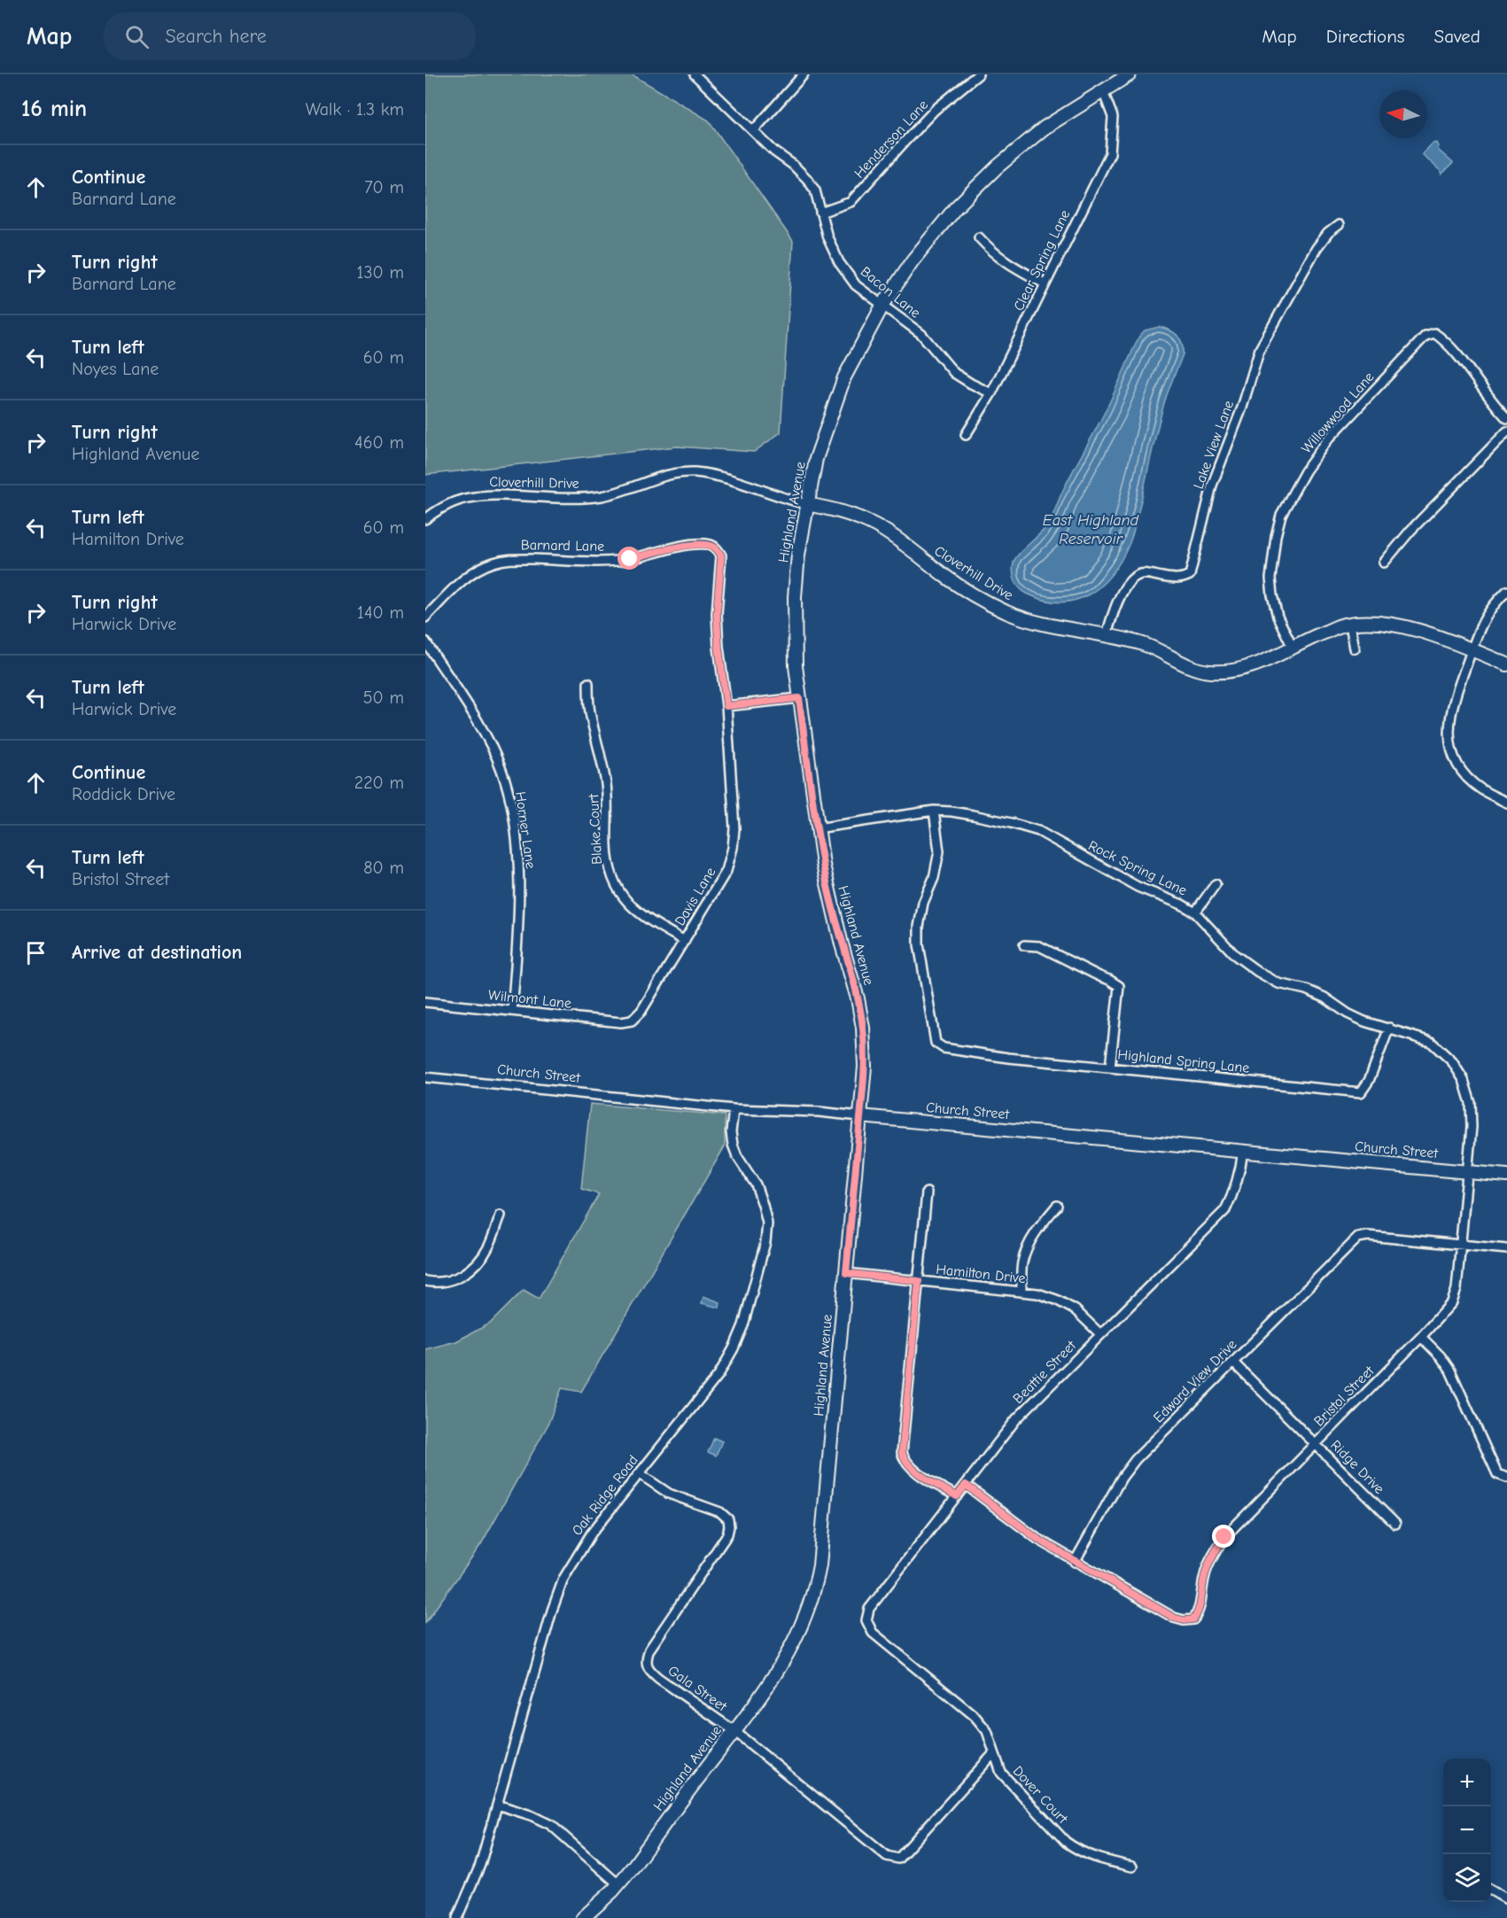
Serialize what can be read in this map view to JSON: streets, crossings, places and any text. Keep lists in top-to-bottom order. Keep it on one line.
{"streets":{"main road":["Cloverhill Drive","Highland Avenue","Church Street"],"street":["Henderson Lane","Clear Spring Lane","Bacon Lane","Willowwood Lane","Lake View Lane","Barnard Lane","Blake Court","Horner Lane","Rock Spring Lane","Davis Lane","Wilmont Lane","Highland Spring Lane","Hamilton Drive","Beattie Street","Edward View Drive","Bristol Street","Ridge Drive","Oak Ridge Road","Gala Street","Dover Court"]},"crossings":[["Henderson Lane","Bacon Lane"],["Clear Spring Lane","Bacon Lane"],["Clear Spring Lane","Highland Avenue"],["Bacon Lane","Highland Avenue"],["Willowwood Lane","Cloverhill Drive"],["Lake View Lane","Cloverhill Drive"],["Cloverhill Drive","Highland Avenue"],["Highland Avenue","Rock Spring Lane"],["Highland Avenue","Church Street"],["Highland Avenue","Hamilton Drive"],["Highland Avenue","Gala Street"],["Barnard Lane","Davis Lane"],["Blake Court","Davis Lane"],["Horner Lane","Wilmont Lane"],["Rock Spring Lane","Highland Spring Lane"],["Rock Spring Lane","Church Street"],["Rock Spring Lane","Bristol Street"],["Davis Lane","Wilmont Lane"],["Church Street","Beattie Street"],["Church Street","Bristol Street"],["Church Street","Oak Ridge Road"],["Hamilton Drive","Beattie Street"],["Beattie Street","Dover Court"],["Edward View Drive","Bristol Street"],["Edward View Drive","Ridge Drive"],["Bristol Street","Ridge Drive"],["Oak Ridge Road","Gala Street"],["Gala Street","Dover Court"]],"water":["East Highland Reservoir"],"north":"left","page":{"header":"Map","search":"Search here","nav":["Map","Directions","Saved"],"heading":["16 min","Walk · 1.3 km"],"list":[["Continue","Barnard Lane","70 m"],["Turn right","Barnard Lane","130 m"],["Turn left","Noyes Lane","60 m"],["Turn right","Highland Avenue","460 m"],["Turn left","Hamilton Drive","60 m"],["Turn right","Harwick Drive","140 m"],["Turn left","Harwick Drive","50 m"],["Continue","Roddick Drive","220 m"],["Turn left","Bristol Street","80 m"],"Arrive at destination"],"map_buttons":["+","−"]}}
